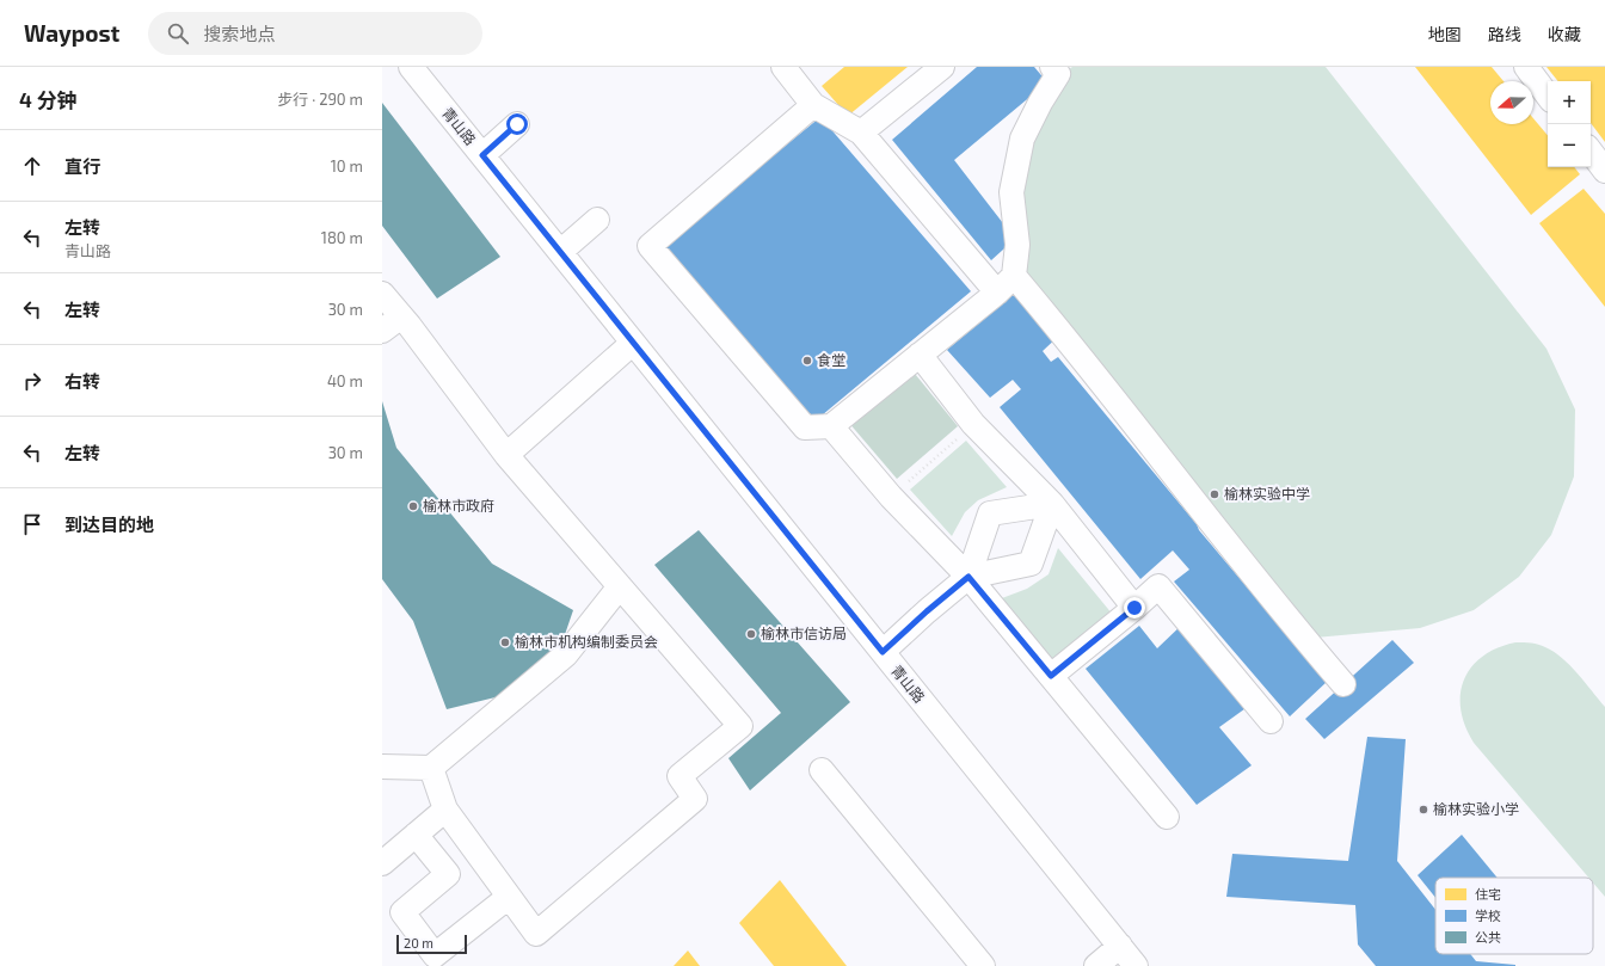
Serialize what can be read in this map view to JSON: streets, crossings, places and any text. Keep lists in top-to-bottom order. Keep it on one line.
{"streets":{"street":["青山路"]},"places":["食堂","榆林实验中学","榆林市政府","榆林市信访局","榆林市机构编制委员会","榆林实验小学"],"legend":["住宅","学校","公共"],"scale_bar":"20 m","north":"left","page":{"header":"Waypost","search":"搜索地点","nav":["地图","路线","收藏"],"heading":["4 分钟","步行 · 290 m"],"map_buttons":["+","−"],"list":[["直行","10 m"],["左转","青山路","180 m"],["左转","30 m"],["右转","40 m"],["左转","30 m"],"到达目的地"],"scale":"20 m"}}
